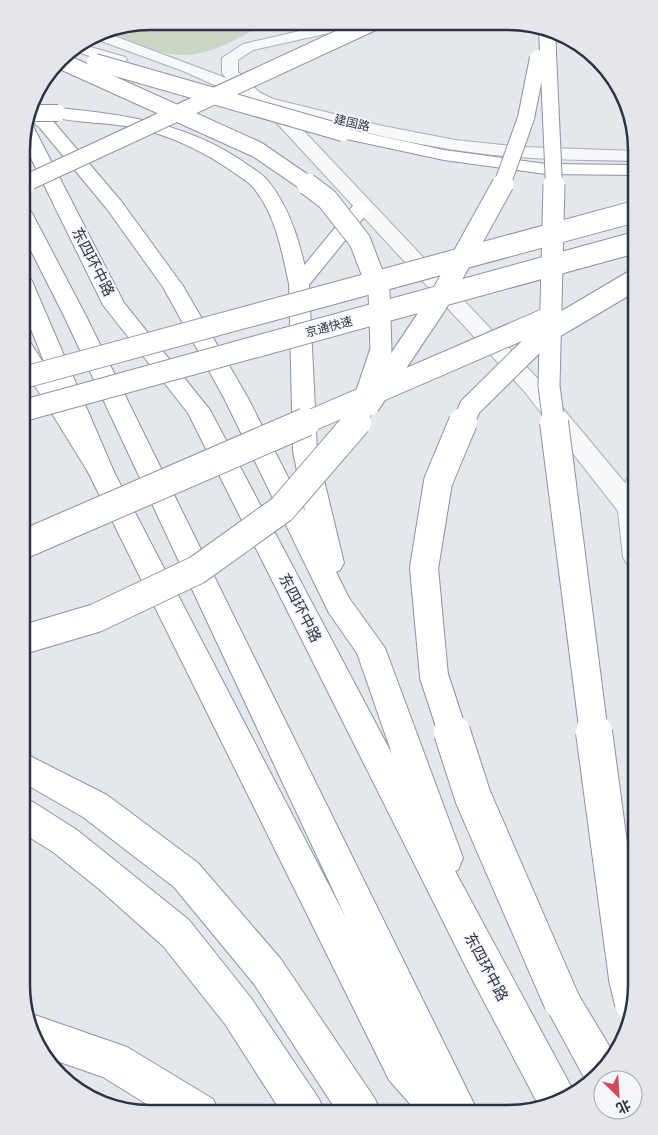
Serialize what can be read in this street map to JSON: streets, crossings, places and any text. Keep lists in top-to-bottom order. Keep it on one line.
{"streets":{"highway":["东四环中路","京通快速"],"street":["建国路"]},"north":"bottom right"}
